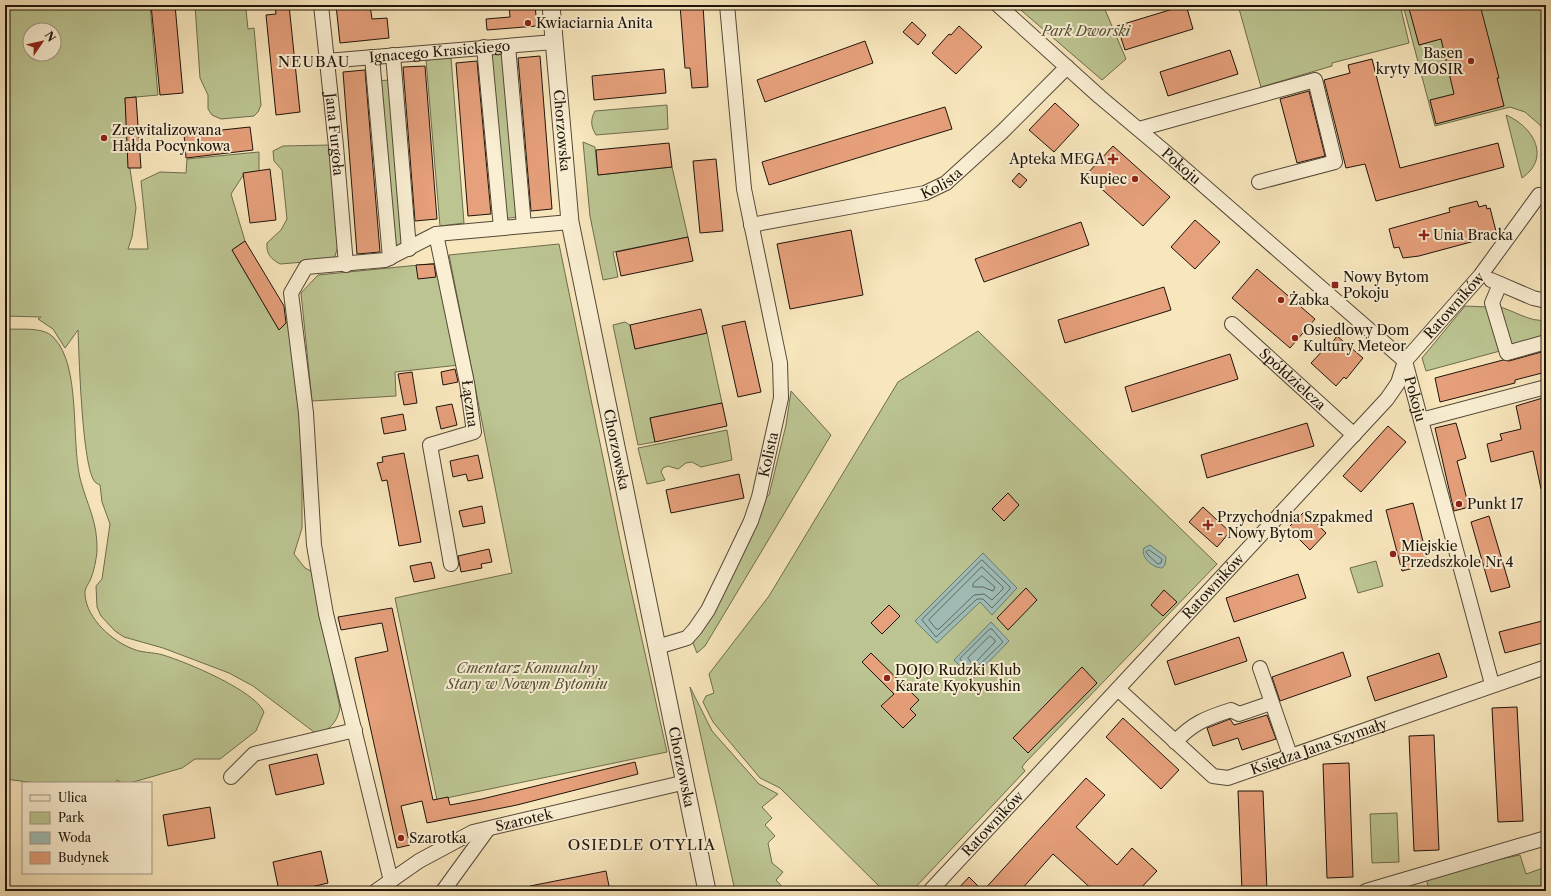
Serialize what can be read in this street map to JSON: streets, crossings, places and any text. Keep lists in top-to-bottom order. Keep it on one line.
{"streets":{"street":["Ignacego Krasickiego","Chorzowska","Jana Furgoła","Pokoju","Kolista","Ratowników","Spółdzielcza","Łączna","Księdza Jana Szymały","Szarotek"]},"crossings":[["Ignacego Krasickiego","Chorzowska"],["Ignacego Krasickiego","Jana Furgoła"],["Chorzowska","Kolista"],["Chorzowska","Szarotek"],["Pokoju","Kolista"],["Pokoju","Ratowników"],["Pokoju","Księdza Jana Szymały"],["Ratowników","Spółdzielcza"],["Ratowników","Księdza Jana Szymały"]],"districts":["NEUBAU","OSIEDLE OTYLIA"],"parks":["Park Dworski","Cmentarz Komunalny Stary w Nowym Bytomiu"],"places":{"other":["Kwiaciarnia Anita","Basen kryty MOSIR","Zrewitalizowana Hałda Pocynkowa","Kupiec","Żabka","Osiedlowy Dom Kultury Meteor","Punkt 17","Miejskie Przedszkole Nr 4","DOJO Rudzki Klub Karate Kyokyushin","Szarotka"],"health":["Apteka MEGA","Unia Bracka","Przychodnia Szpakmed - Nowy Bytom"],"transit":["Nowy Bytom Pokoju"]},"legend":["Ulica","Park","Woda","Budynek"],"north":"top right"}
